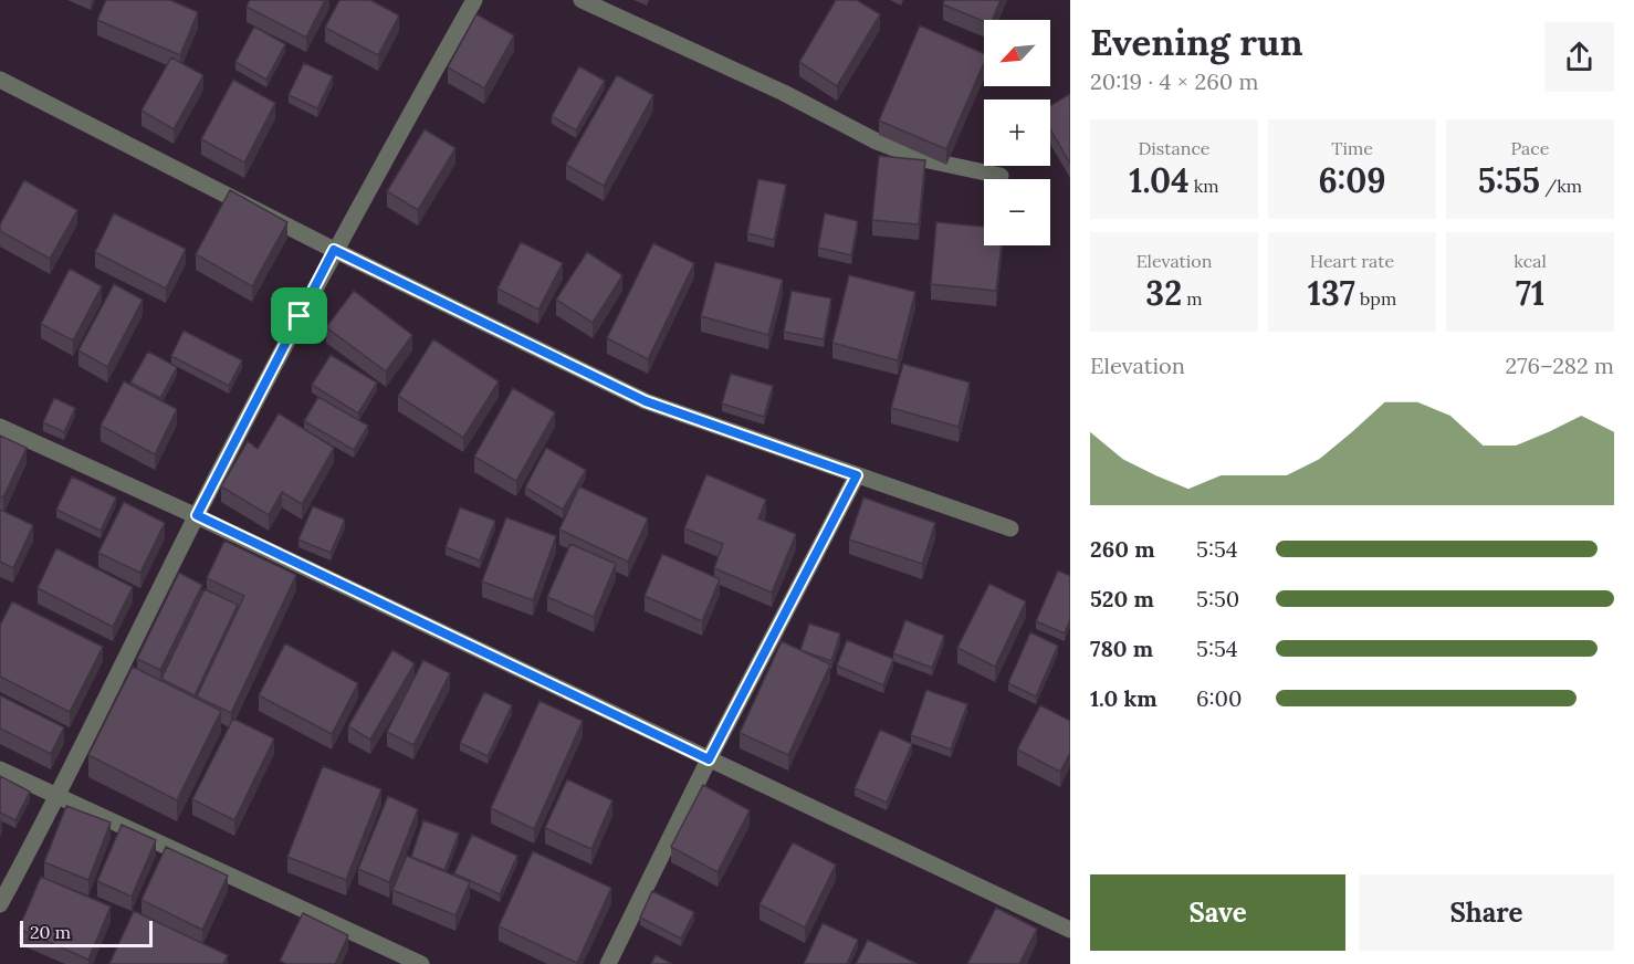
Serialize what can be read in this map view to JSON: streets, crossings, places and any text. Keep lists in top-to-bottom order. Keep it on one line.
{"scale_bar":"20 m","north":"bottom left","page":{"heading":["Evening run","20:19 · 4 × 260 m"],"map_buttons":["+","−"],"stats":[["Distance","1.04 km"],["Time","6:09"],["Pace","5:55 /km"],["Elevation","32 m"],["Heart rate","137 bpm"],["kcal","71"]],"chart":["Elevation","276–282 m"],"list":[{"name":"260 m","note":"5:54"},{"name":"520 m","note":"5:50"},{"name":"780 m","note":"5:54"},{"name":"1.0 km","note":"6:00"}],"buttons":["Save","Share"],"scale":"20 m"}}
